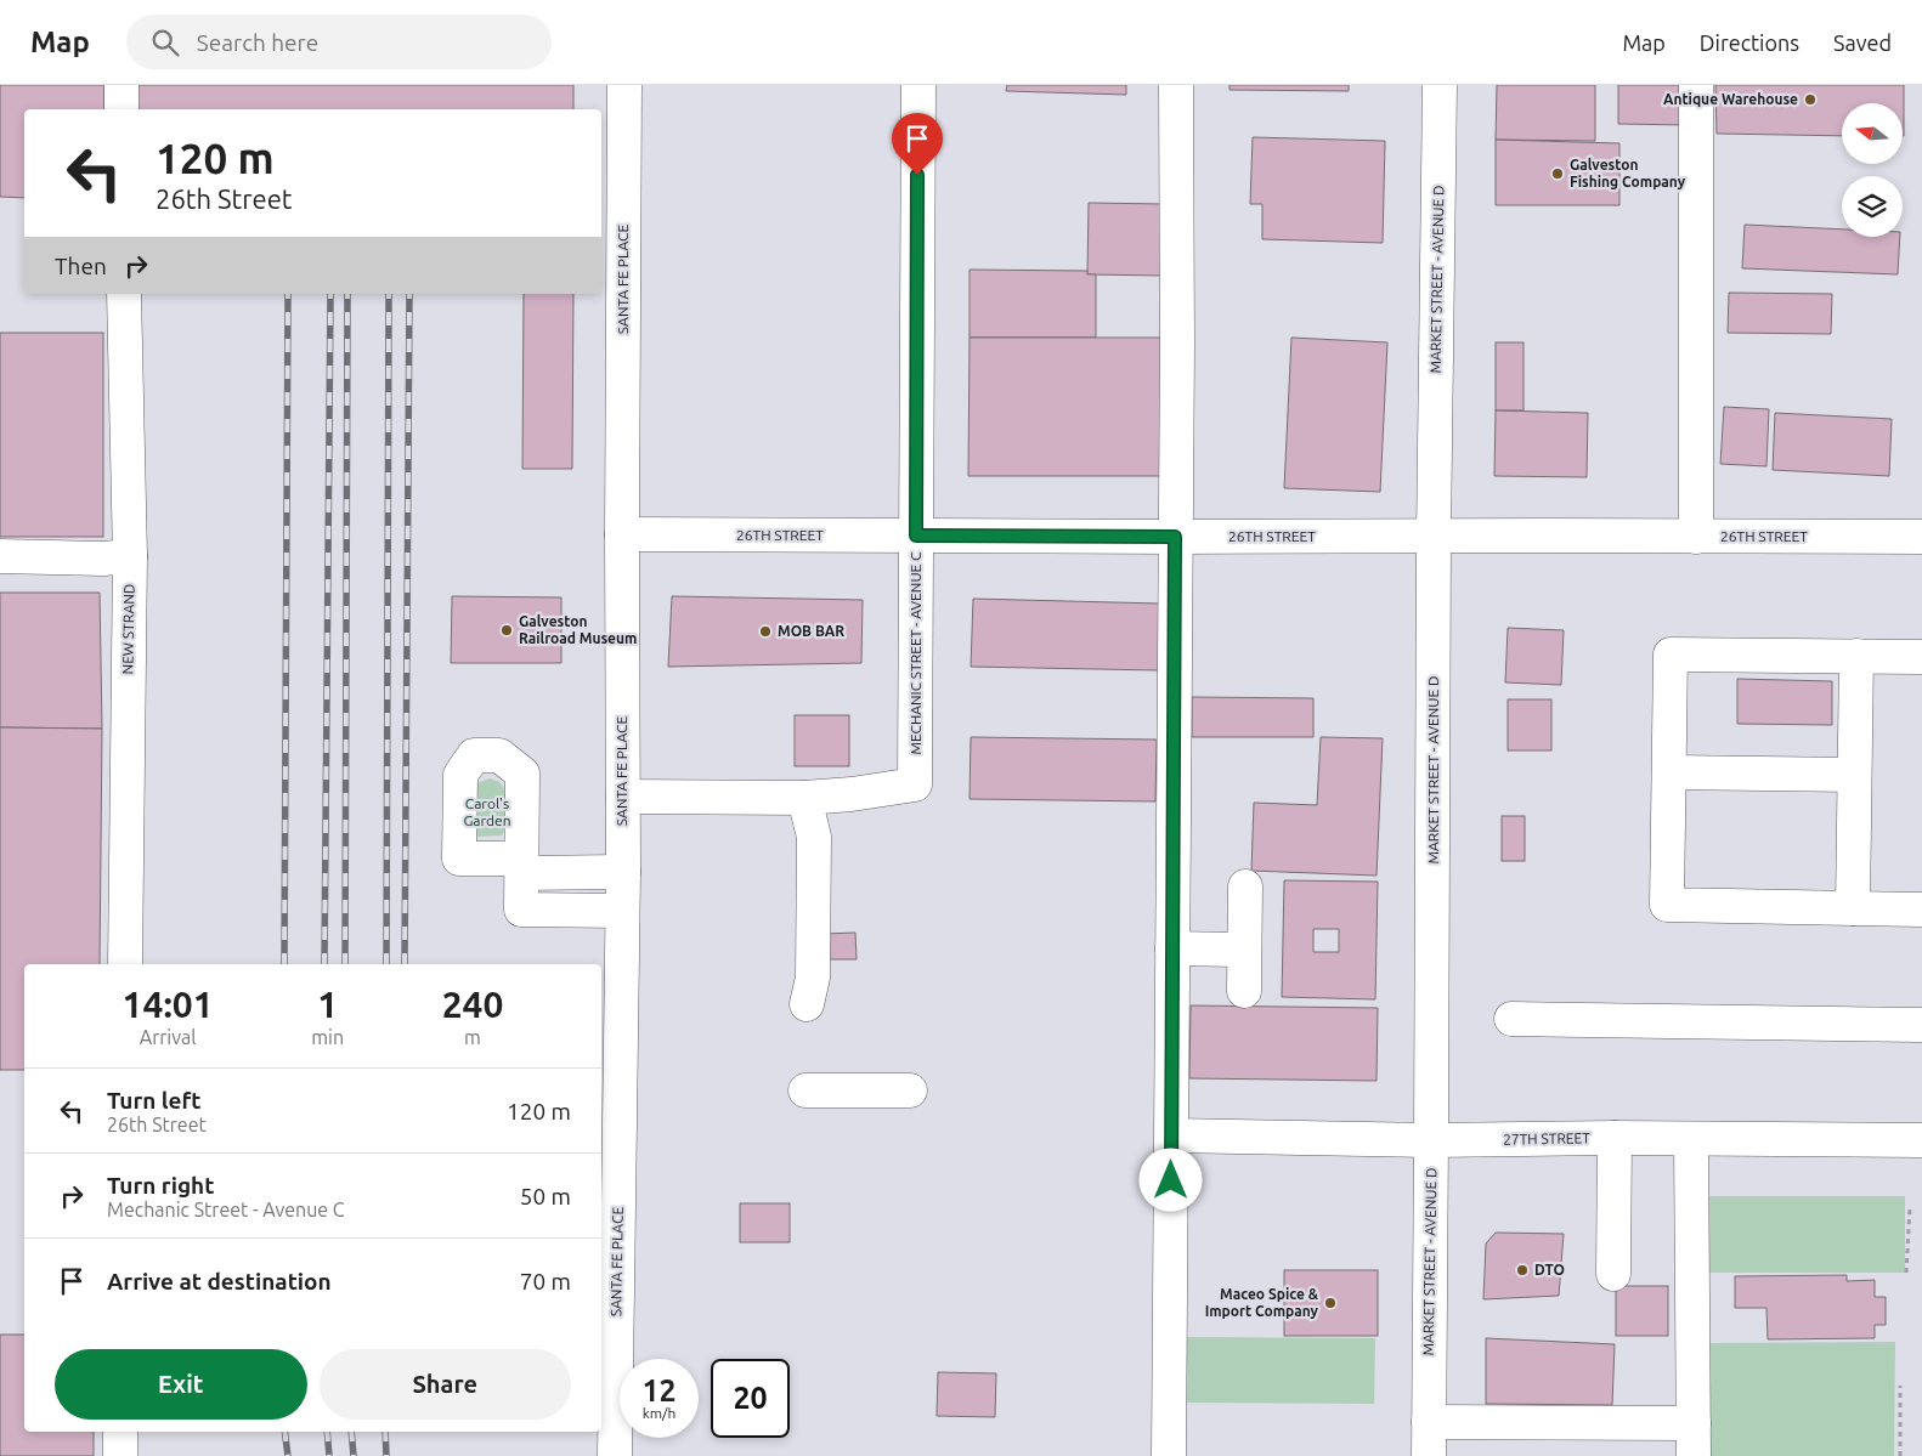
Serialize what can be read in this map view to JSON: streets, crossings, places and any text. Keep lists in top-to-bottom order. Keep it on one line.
{"streets":{"street":["SANTA FE PLACE","MARKET STREET - AVENUE D","26TH STREET","NEW STRAND","MECHANIC STREET - AVENUE C","27TH STREET"]},"crossings":[["SANTA FE PLACE","26TH STREET"],["MARKET STREET - AVENUE D","26TH STREET"],["MARKET STREET - AVENUE D","27TH STREET"],["26TH STREET","MECHANIC STREET - AVENUE C"]],"parks":["Carol's Garden"],"places":["Antique Warehouse","Galveston Fishing Company","Galveston Railroad Museum","MOB BAR","DTO","Maceo Spice & Import Company"],"north":"left","page":{"header":"Map","search":"Search here","nav":["Map","Directions","Saved"],"turn":["120 m","26th Street"],"then":"Then","eta":["14:01","Arrival","1","min","240","m"],"list":[{"name":"Turn left","note":"26th Street","value":"120 m"},{"name":"Turn right","note":"Mechanic Street - Avenue C","value":"50 m"},{"name":"Arrive at destination","value":"70 m"}],"buttons":["Exit","Share"],"speed":"12 km/h","limit":"20"}}
